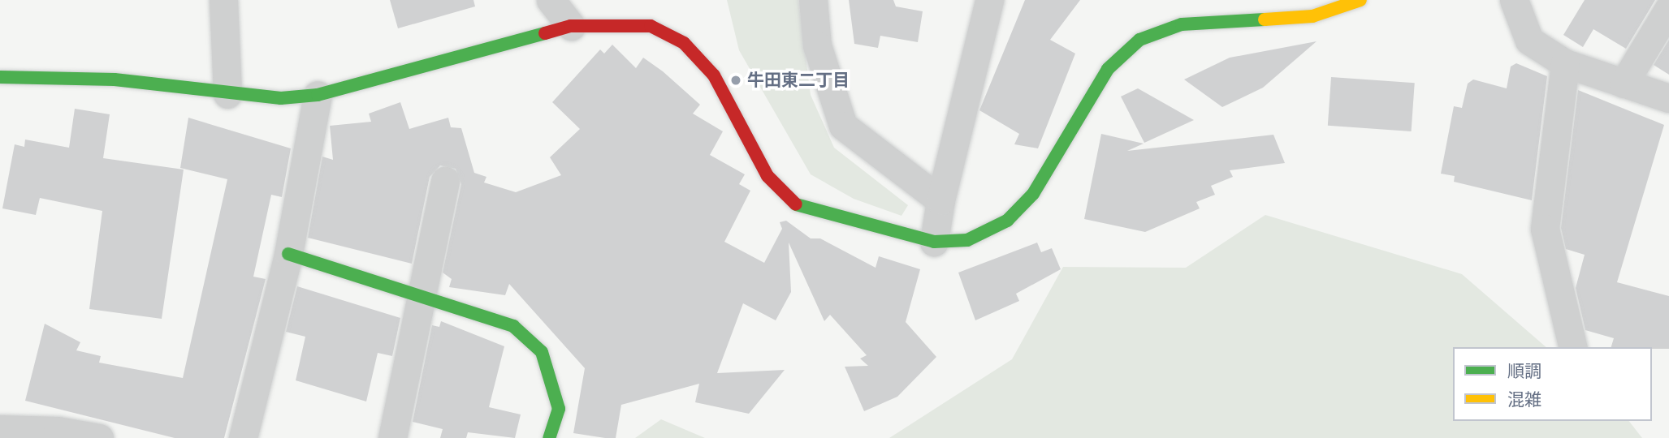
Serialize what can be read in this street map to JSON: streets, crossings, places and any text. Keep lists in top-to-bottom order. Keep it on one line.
{"places":["牛田東二丁目"],"legend":["順調","混雑"]}
